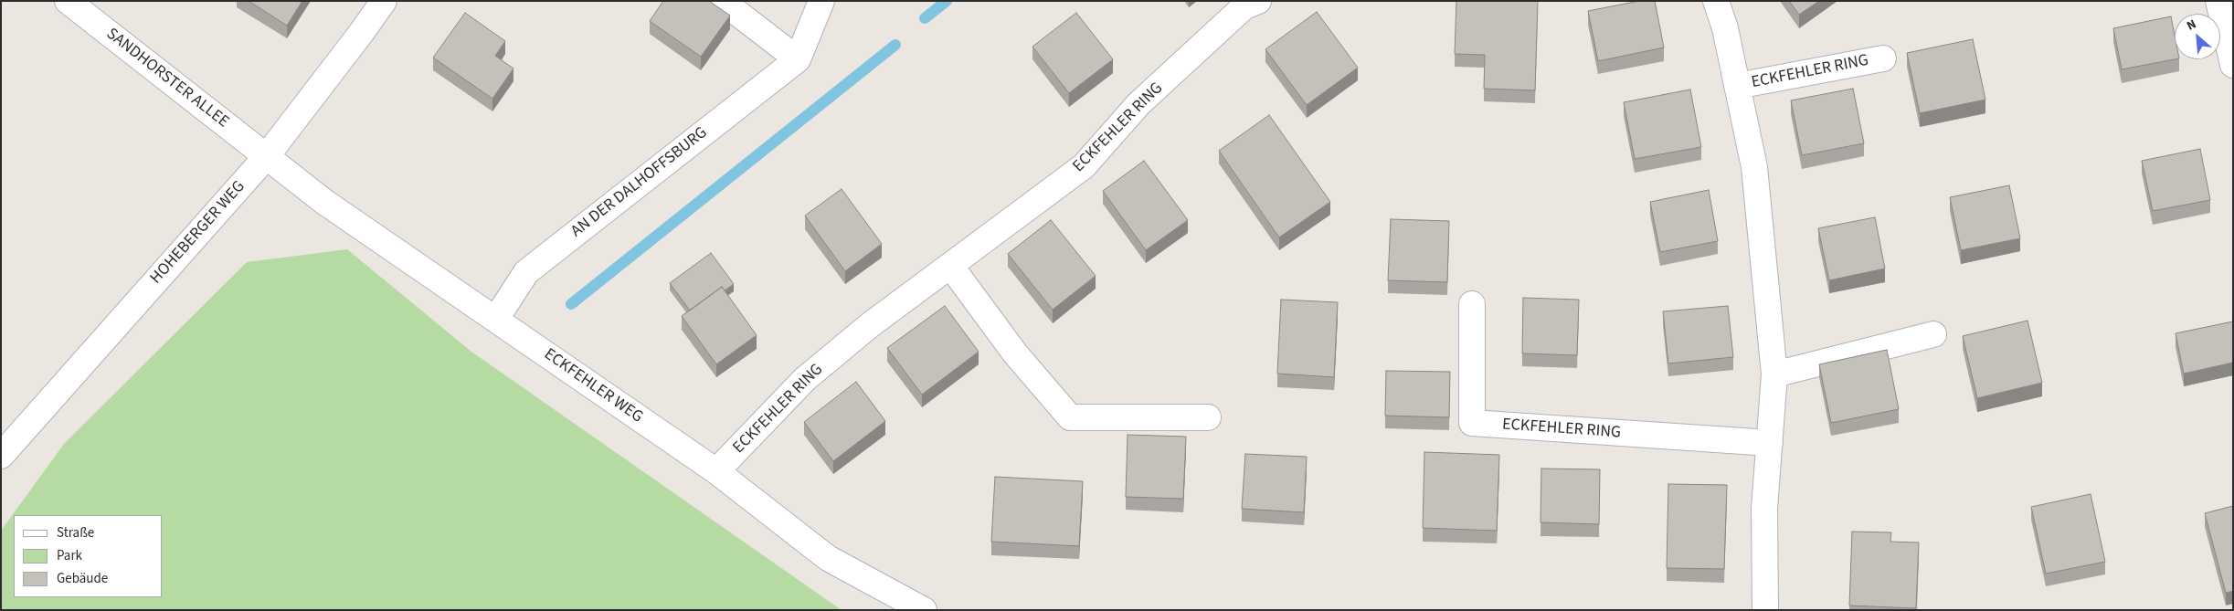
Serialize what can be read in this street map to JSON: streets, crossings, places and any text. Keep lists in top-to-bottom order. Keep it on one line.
{"streets":{"street":["ECKFEHLER RING","SANDHORSTER ALLEE","AN DER DALHOFFSBURG","HOHEBERGER WEG","ECKFEHLER WEG"]},"crossings":[["ECKFEHLER RING","ECKFEHLER WEG"],["SANDHORSTER ALLEE","HOHEBERGER WEG"],["SANDHORSTER ALLEE","ECKFEHLER WEG"],["AN DER DALHOFFSBURG","ECKFEHLER WEG"],["HOHEBERGER WEG","ECKFEHLER WEG"]],"legend":["Straße","Park","Gebäude"],"north":"top left"}
